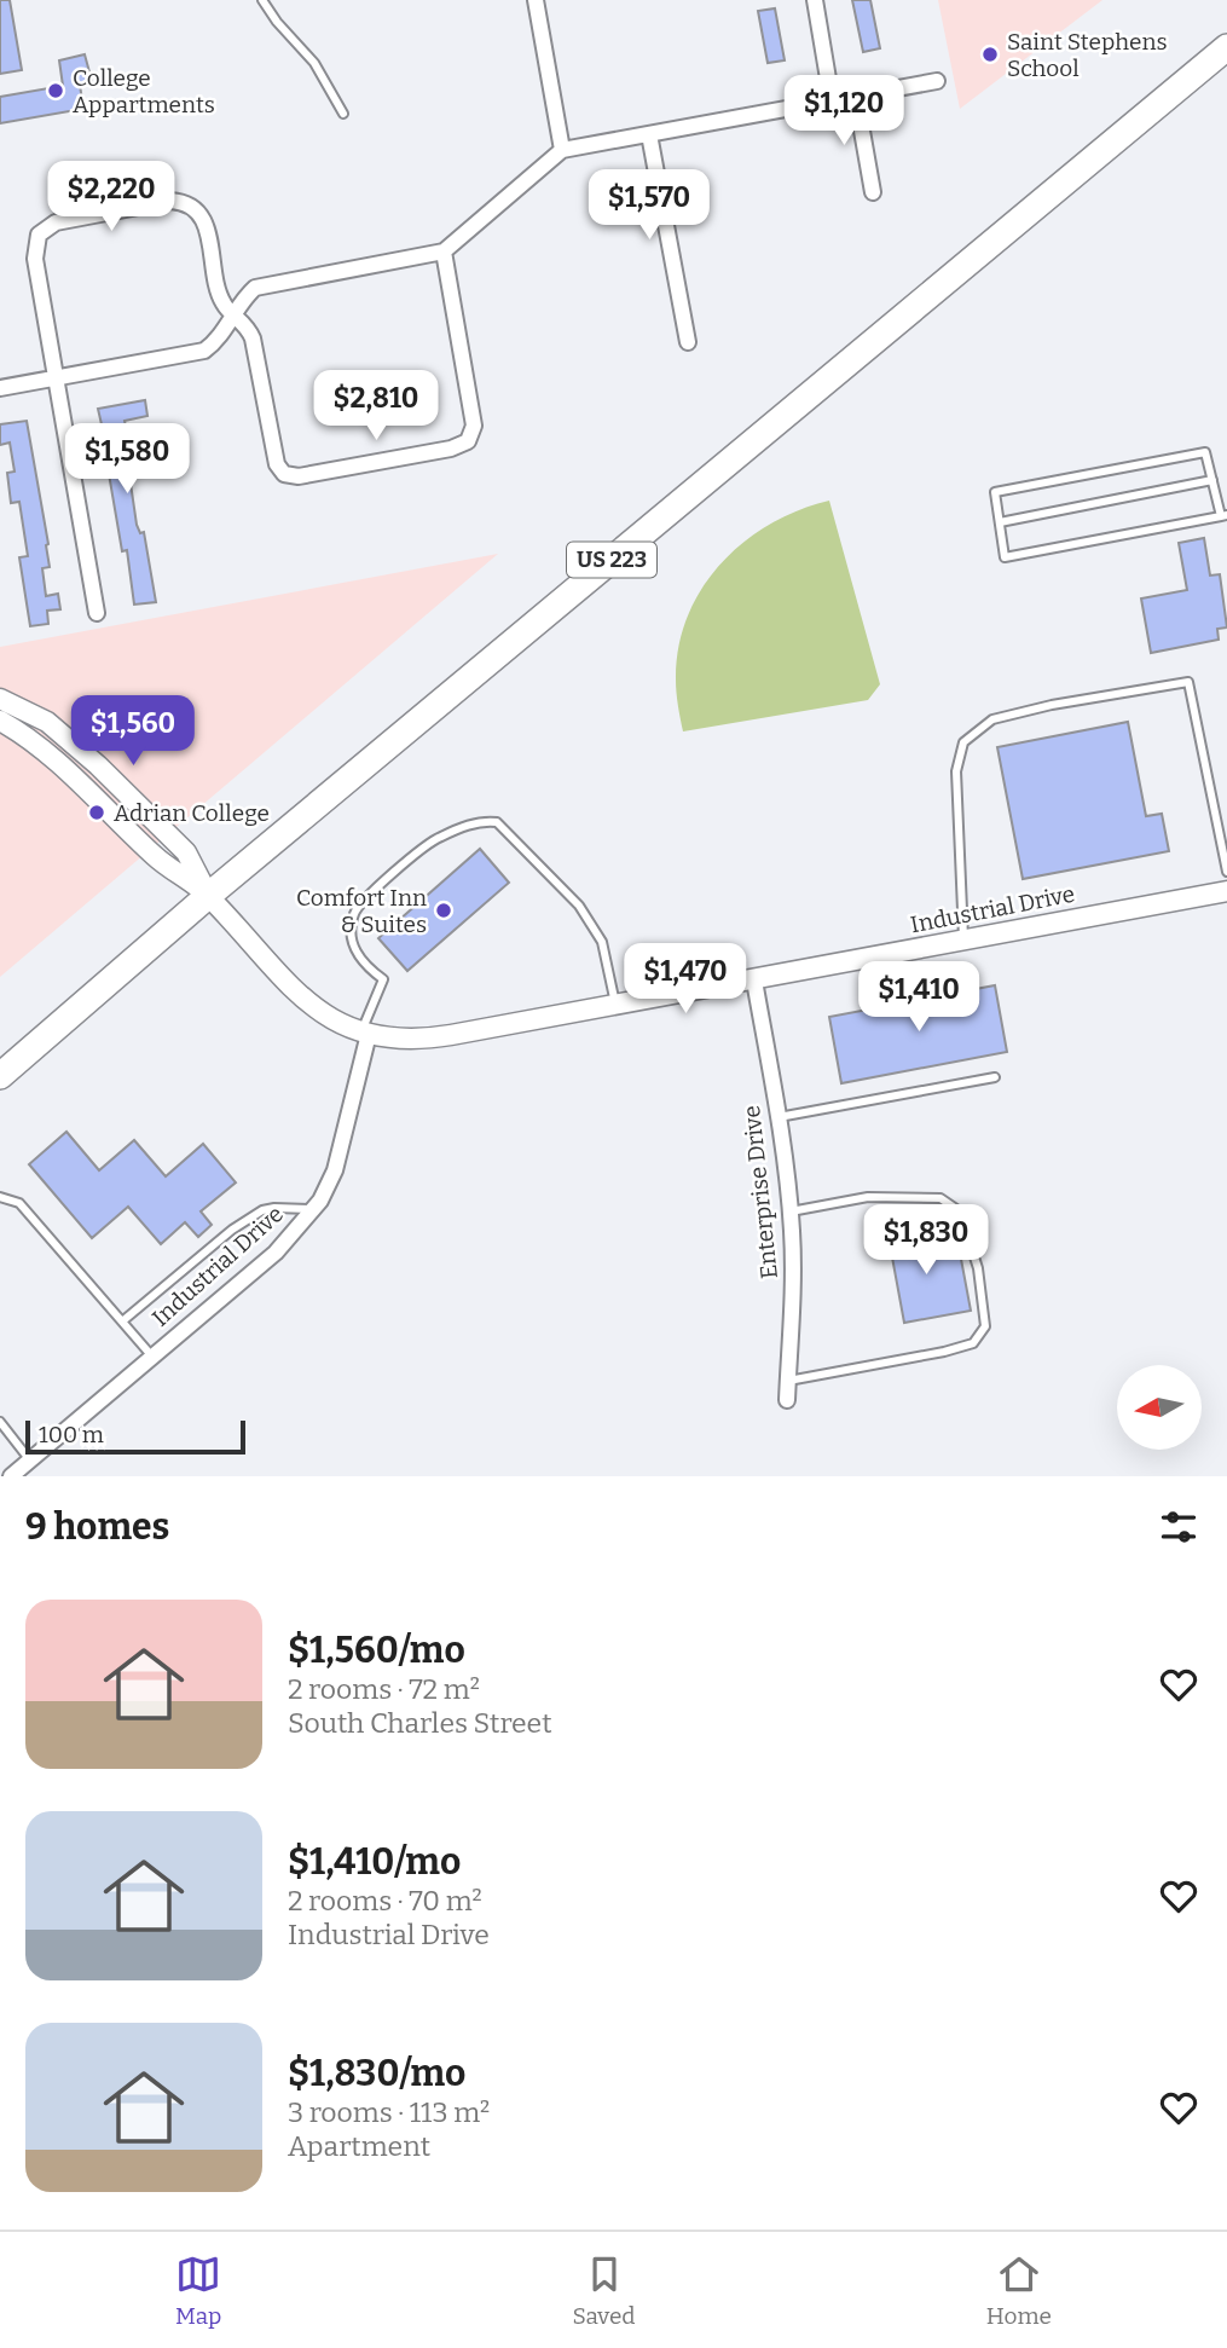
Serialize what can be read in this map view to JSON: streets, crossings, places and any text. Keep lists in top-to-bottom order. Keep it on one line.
{"streets":{"highway":["US 223"],"street":["Industrial Drive","Enterprise Drive"]},"crossings":[["US 223","Industrial Drive"],["Industrial Drive","Enterprise Drive"]],"places":["Saint Stephens School","College Appartments","Adrian College","Comfort Inn & Suites"],"scale_bar":"100 m","north":"left","page":{"price":["$1,120","$2,220","$1,570","$2,810","$1,580","$1,560","$1,470","$1,410","$1,830"],"scale":"100 m","heading":"9 homes","list":[{"name":"$1,560/mo","note":"2 rooms · 72 m² · South Charles Street"},{"name":"$1,410/mo","note":"2 rooms · 70 m² · Industrial Drive"},{"name":"$1,830/mo","note":"3 rooms · 113 m² · Apartment"}],"tabs":["Map","Saved","Home"]}}
